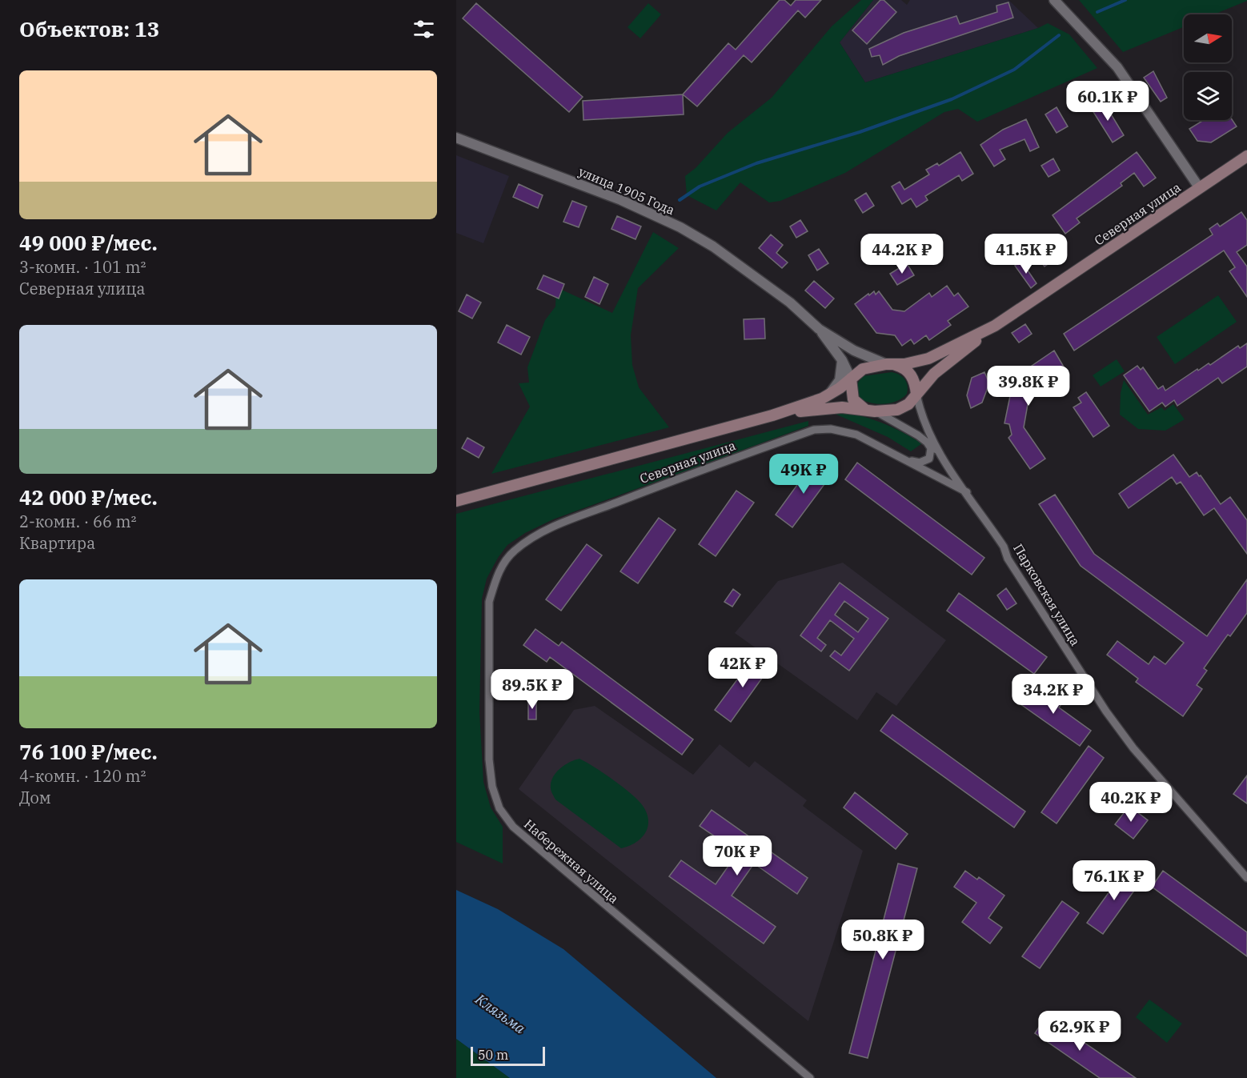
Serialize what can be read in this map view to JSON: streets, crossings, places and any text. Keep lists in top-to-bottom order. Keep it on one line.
{"streets":{"main road":["Северная улица"],"street":["улица 1905 Года","Парковская улица","Набережная улица"]},"crossings":[["улица 1905 Года","Северная улица"],["улица 1905 Года","Парковская улица"],["Северная улица","Парковская улица"],["Северная улица","Набережная улица"]],"water":["Клязьма"],"scale_bar":"50 m","north":"right","page":{"heading":"Объектов: 13","list":[{"name":"49 000 ₽/мес.","note":"3-комн. · 101 m² · Северная улица"},{"name":"42 000 ₽/мес.","note":"2-комн. · 66 m² · Квартира"},{"name":"76 100 ₽/мес.","note":"4-комн. · 120 m² · Дом"}],"price":["60.1K ₽","44.2K ₽","41.5K ₽","39.8K ₽","49K ₽","42K ₽","89.5K ₽","34.2K ₽","40.2K ₽","70K ₽","76.1K ₽","50.8K ₽","62.9K ₽"],"scale":"50 m"}}
